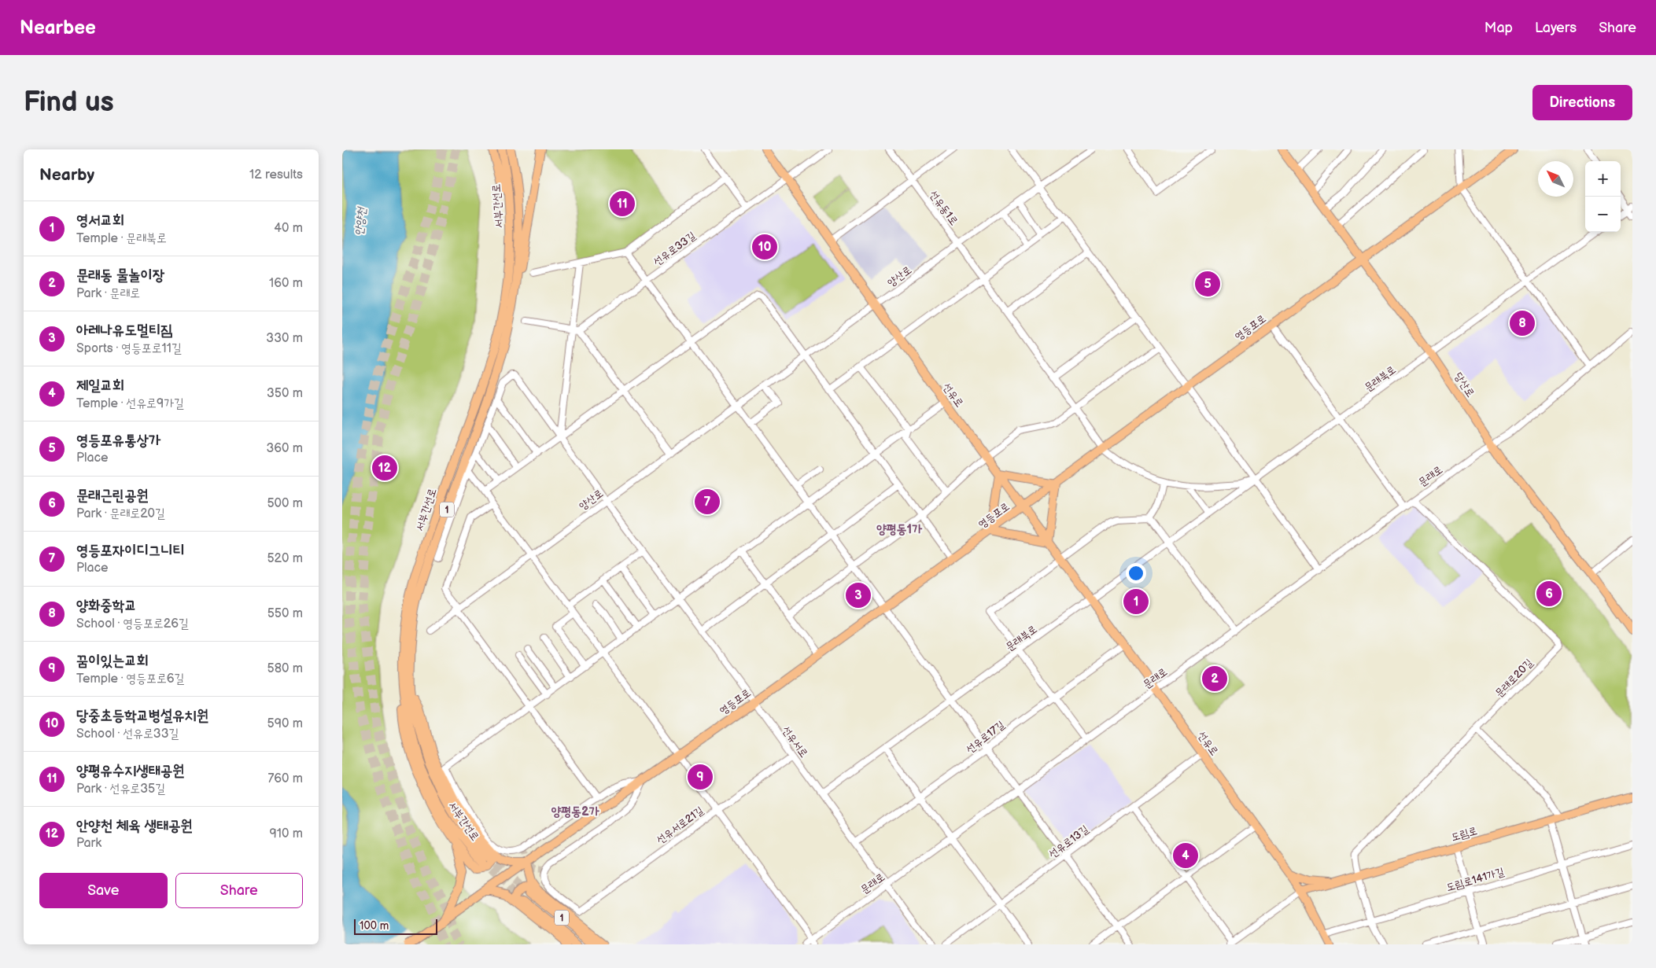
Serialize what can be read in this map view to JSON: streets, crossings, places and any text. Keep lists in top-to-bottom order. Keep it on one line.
{"streets":{"main road":["서부간선로","영등포로","당산로","선유로","1","도림로"],"street":["선유동1로","선유로33길","양산로","문래북로","문래로","문래로20길","선유로17길","선유서로","선유서로21길","선유로13길","도림로141가길"]},"crossings":[["선유동1로","양산로"],["선유동1로","영등포로"],["선유동1로","문래북로"],["선유로33길","선유로"],["양산로","선유로"],["양산로","선유서로"],["영등포로","당산로"],["영등포로","선유로"],["영등포로","선유서로"],["영등포로","선유서로21길"],["문래북로","당산로"],["문래북로","선유로"],["문래북로","선유서로"],["당산로","문래로"],["선유로","문래로"],["선유로","선유로17길"],["선유로","도림로"],["선유로","선유로13길"],["선유로","도림로141가길"],["문래로","문래로20길"],["문래로","선유서로"],["문래로20길","도림로"],["선유로17길","선유서로"],["선유서로","선유서로21길"]],"districts":["양평동1가","양평동2가"],"water":["안양천"],"scale_bar":"100 m","north":"top left","page":{"header":"Nearbee","nav":["Map","Layers","Share"],"buttons":["Directions",["Save","Share"]],"title":"Find us","heading":["Nearby","12 results"],"map_buttons":["+","−"],"pins":["11","10","5","8","12","7","6","3","1","2","9","4"],"list":[{"mark":"1","name":"영서교회","note":"Temple · 문래북로","value":"40 m"},{"mark":"2","name":"문래동 물놀이장","note":"Park · 문래로","value":"160 m"},{"mark":"3","name":"아레나유도멀티짐","note":"Sports · 영등포로11길","value":"330 m"},{"mark":"4","name":"제일교회","note":"Temple · 선유로9가길","value":"350 m"},{"mark":"5","name":"영등포유통상가","note":"Place","value":"360 m"},{"mark":"6","name":"문래근린공원","note":"Park · 문래로20길","value":"500 m"},{"mark":"7","name":"영등포자이디그니티","note":"Place","value":"520 m"},{"mark":"8","name":"양화중학교","note":"School · 영등포로26길","value":"550 m"},{"mark":"9","name":"꿈이있는교회","note":"Temple · 영등포로6길","value":"580 m"},{"mark":"10","name":"당중초등학교병설유치원","note":"School · 선유로33길","value":"590 m"},{"mark":"11","name":"양평유수지생태공원","note":"Park · 선유로35길","value":"760 m"},{"mark":"12","name":"안양천 체육 생태공원","note":"Park","value":"910 m"}],"scale":"100 m"}}
